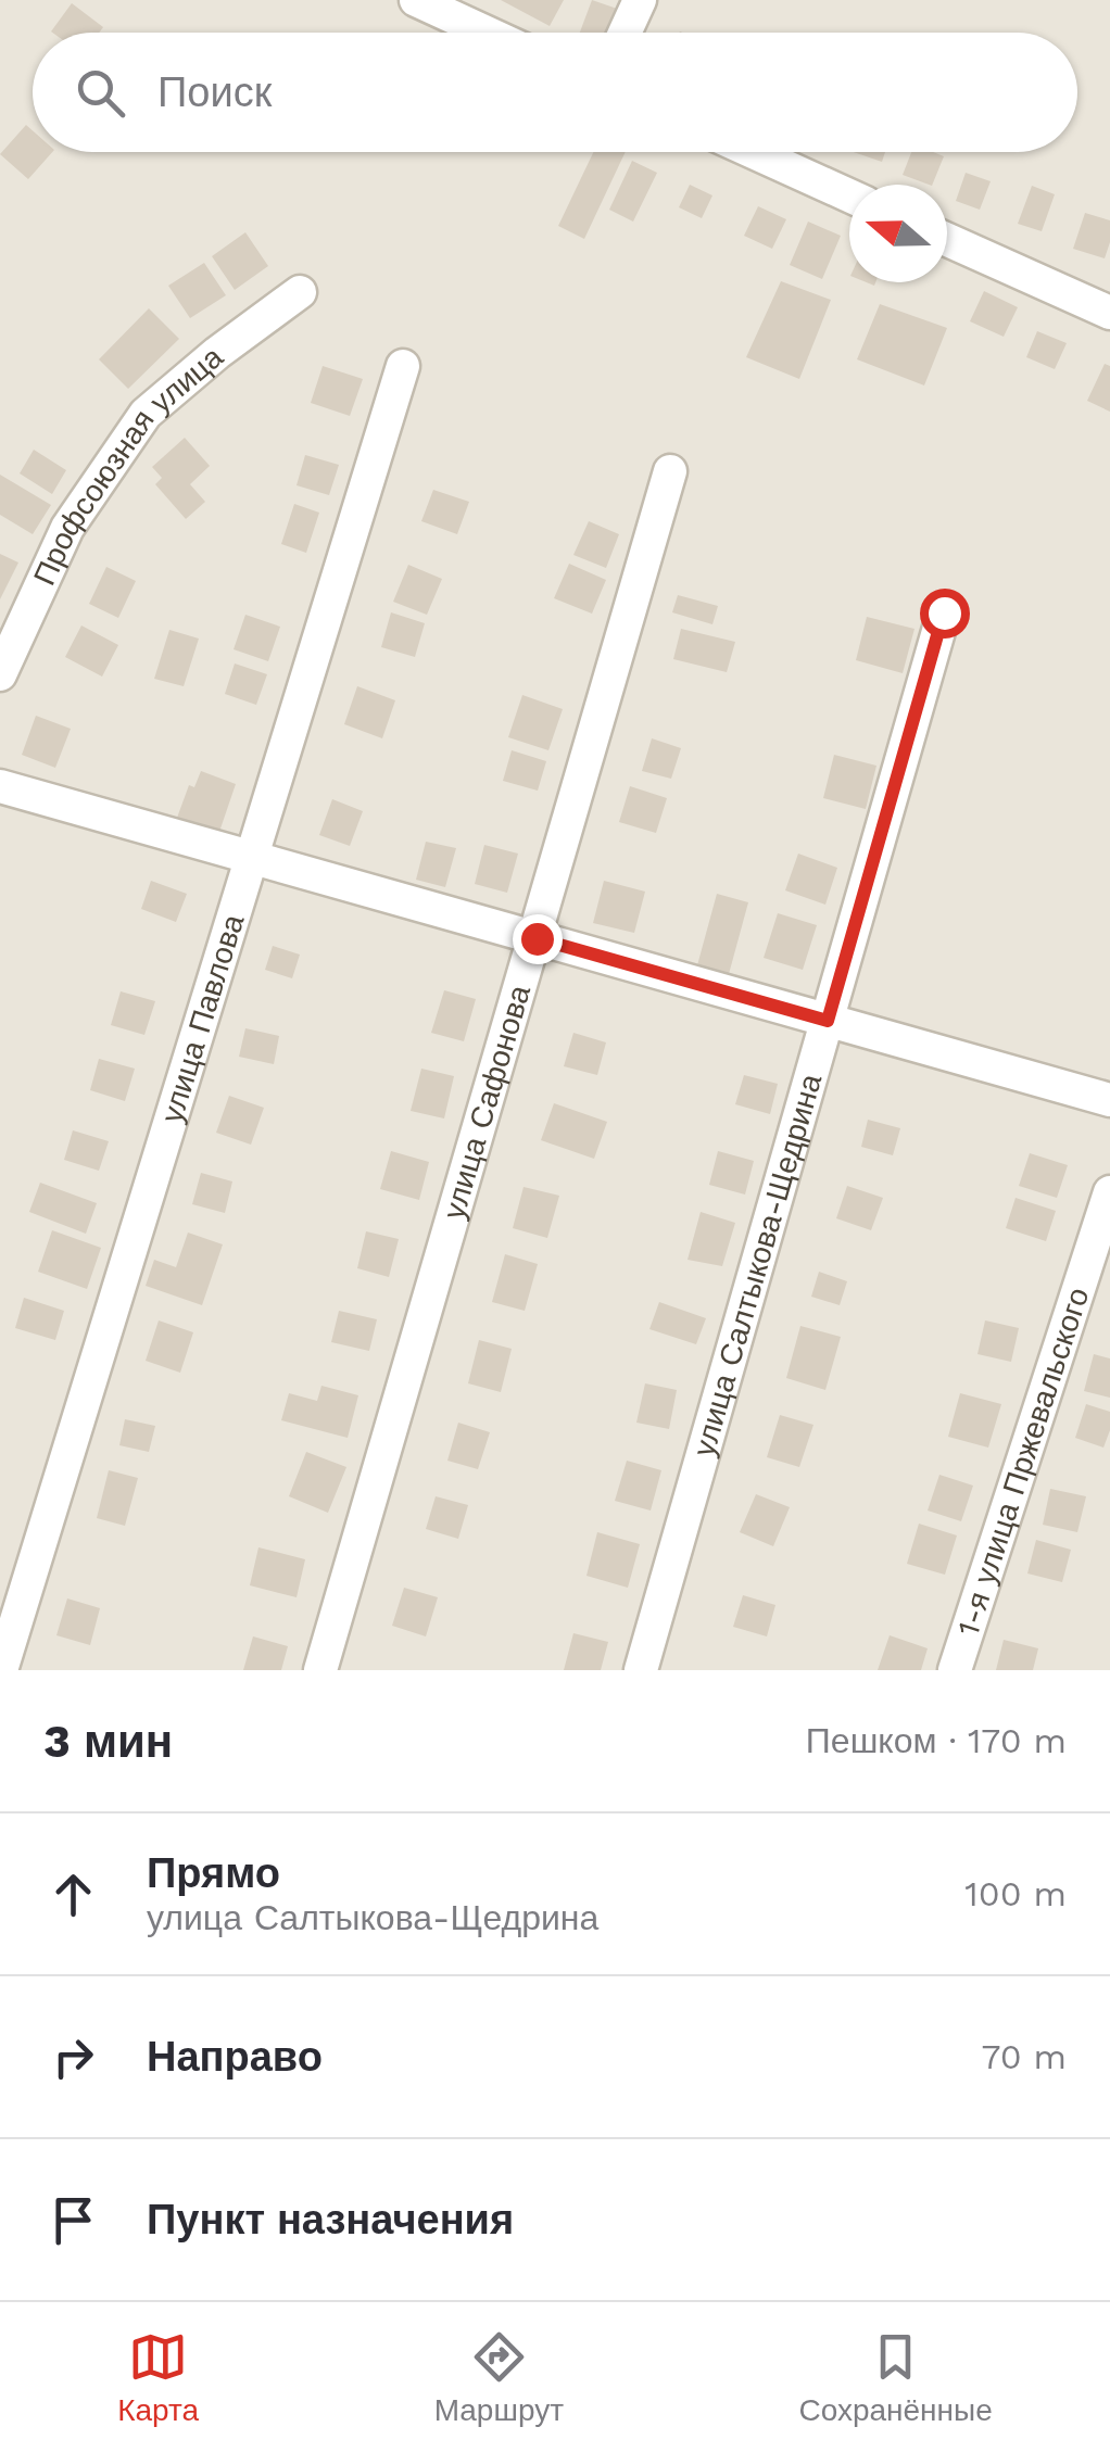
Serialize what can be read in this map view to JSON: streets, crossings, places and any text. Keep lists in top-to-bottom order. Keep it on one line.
{"streets":{"street":["Профсоюзная улица","улица Павлова","улица Сафонова","улица Салтыкова-Щедрина","1-я улица Пржевальского"]},"north":"left","page":{"search":"Поиск","heading":["3 мин","Пешком · 170 m"],"list":[["Прямо","улица Салтыкова-Щедрина","100 m"],["Направо","70 m"],"Пункт назначения"],"nav":["Карта","Маршрут","Сохранённые"]}}
